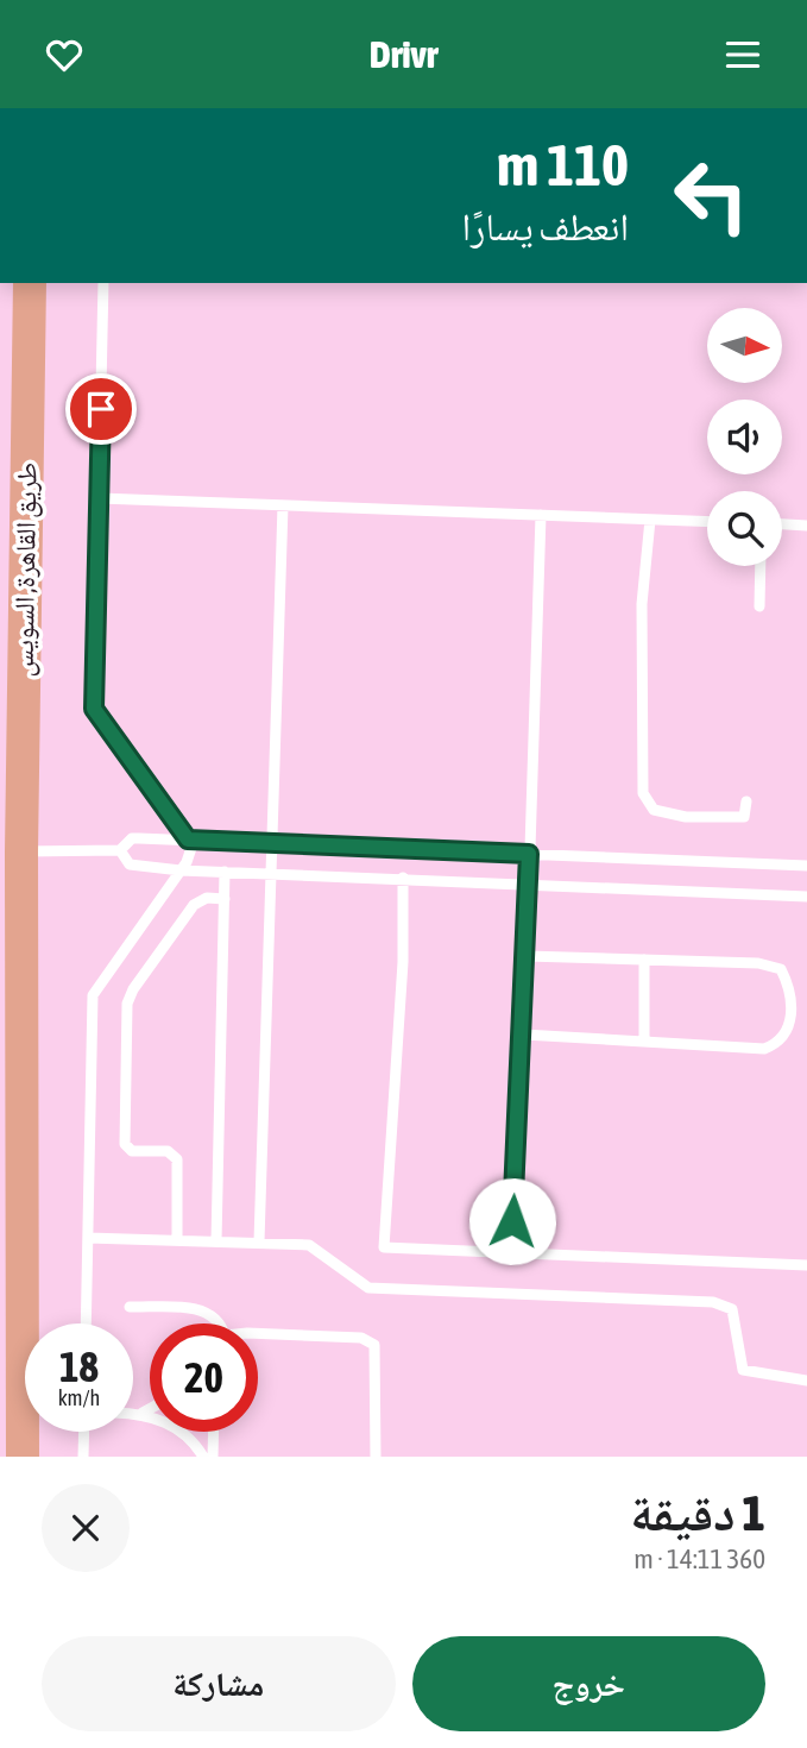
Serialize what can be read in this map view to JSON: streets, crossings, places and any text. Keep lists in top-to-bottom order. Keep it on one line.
{"streets":{"main road":["طريق القاهرة, السويس"]},"north":"right","page":{"header":"Drivr","turn":["110 m","انعطف يسارًا"],"speed":"18 km/h","limit":"20","heading":["1 دقيقة","360 m · 14:11"],"buttons":["خروج","مشاركة"]}}
